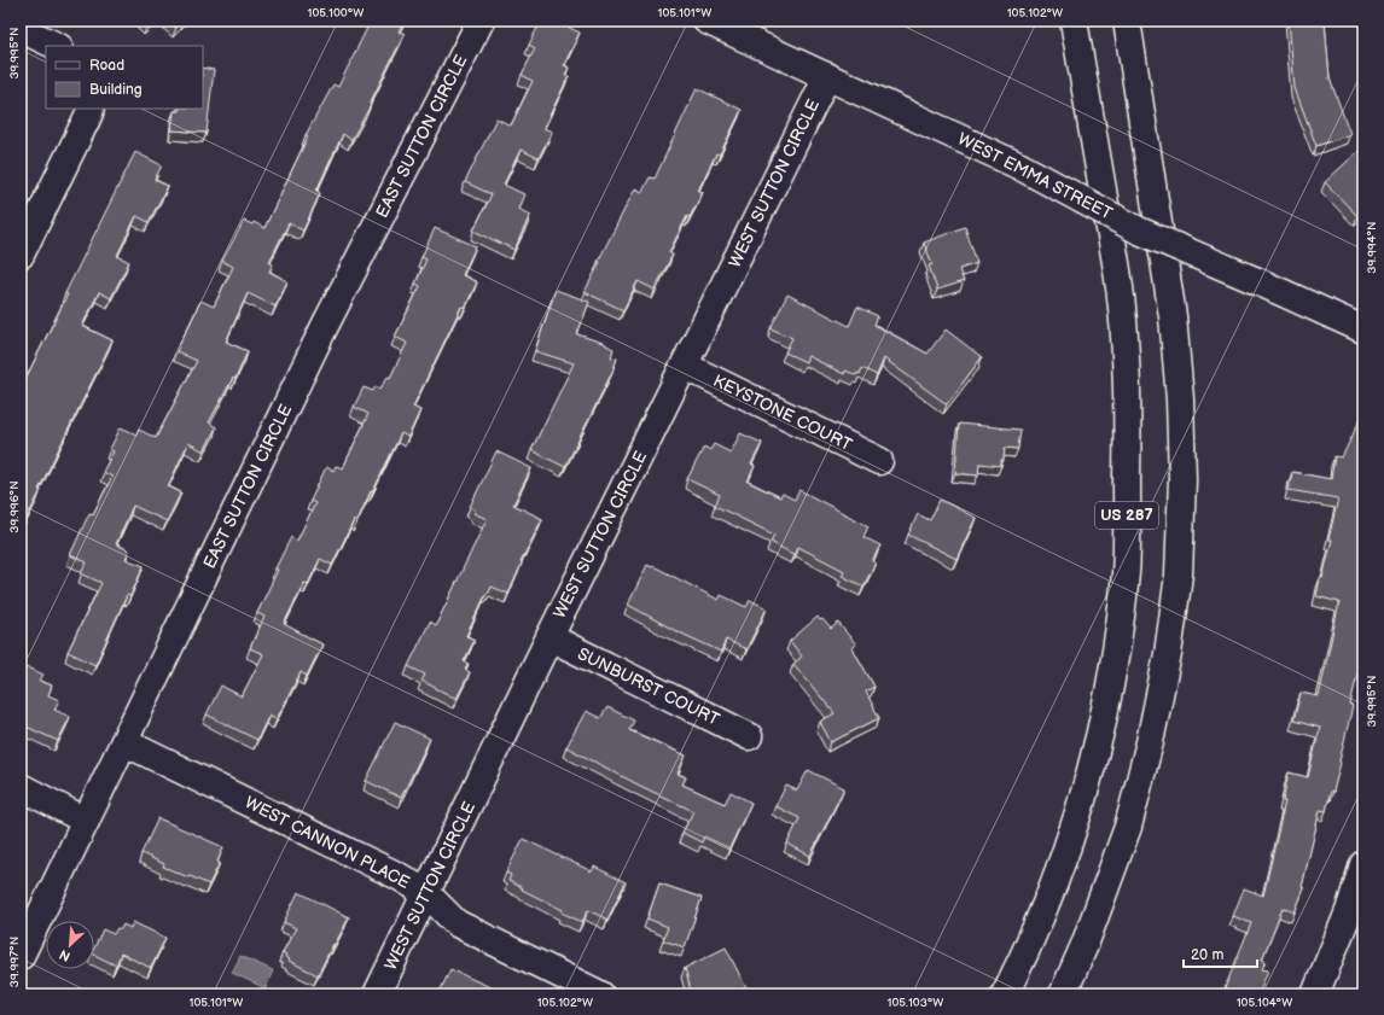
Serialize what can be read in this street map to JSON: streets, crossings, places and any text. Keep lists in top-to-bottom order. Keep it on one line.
{"streets":{"street":["EAST SUTTON CIRCLE","WEST EMMA STREET","WEST SUTTON CIRCLE","KEYSTONE COURT","US 287","SUNBURST COURT","WEST CANNON PLACE"]},"crossings":[["EAST SUTTON CIRCLE","WEST CANNON PLACE"],["WEST EMMA STREET","WEST SUTTON CIRCLE"],["WEST SUTTON CIRCLE","KEYSTONE COURT"],["WEST SUTTON CIRCLE","SUNBURST COURT"],["WEST SUTTON CIRCLE","WEST CANNON PLACE"]],"legend":["Road","Building"],"scale_bar":"20 m","north":"bottom left","coordinates":["105.100°W","105.101°W","105.102°W","39.995°N","39.994°N","39.996°N","39.997°N","105.103°W","105.104°W"]}
